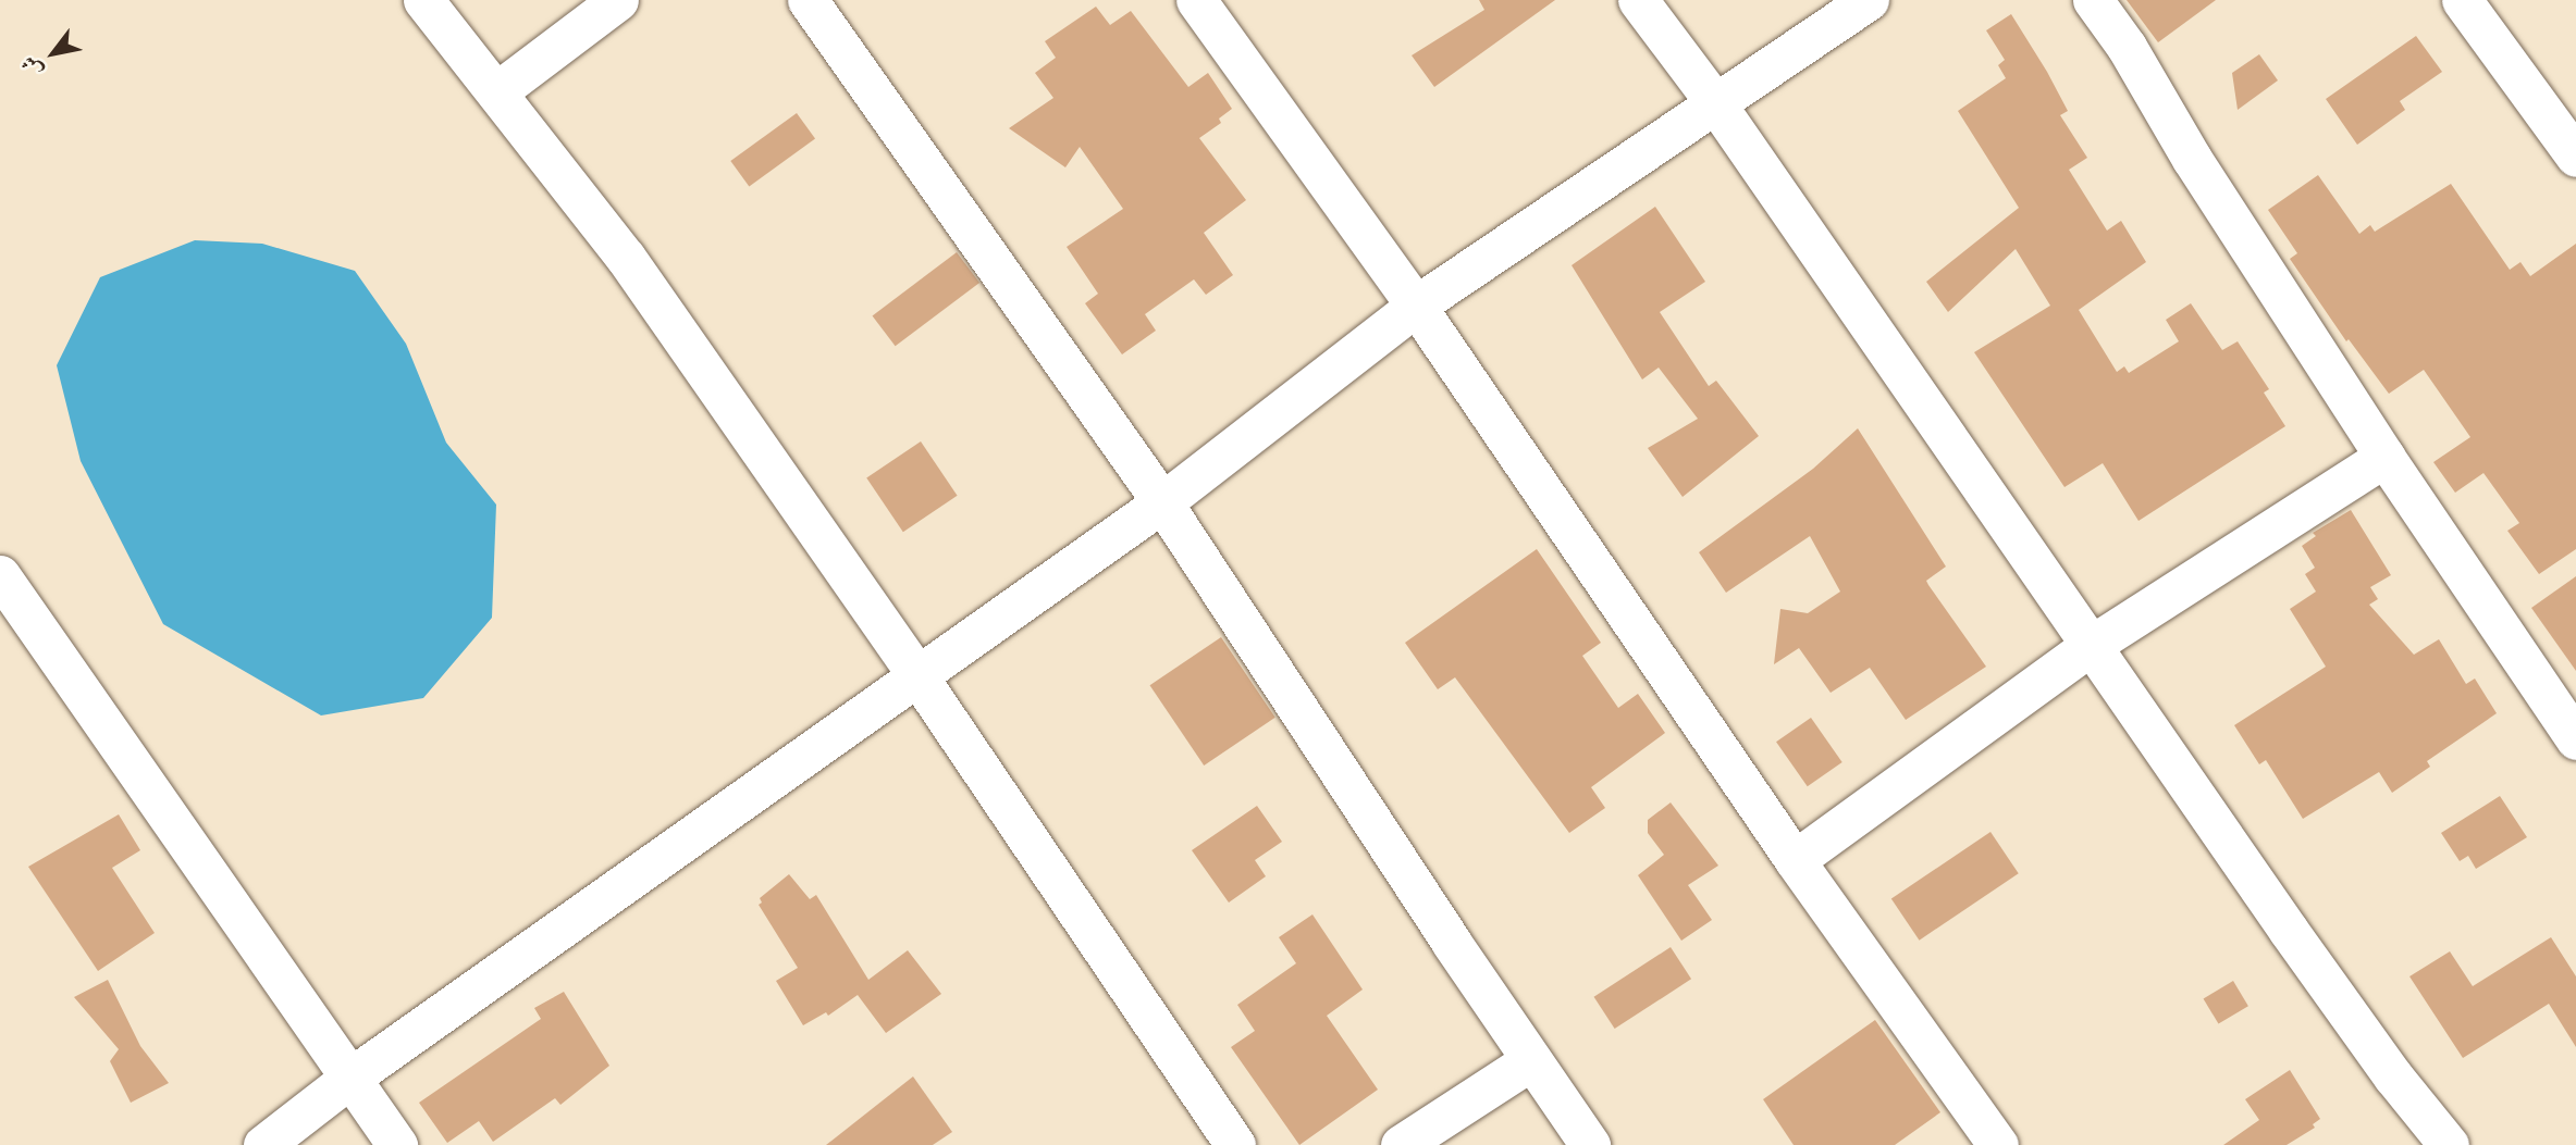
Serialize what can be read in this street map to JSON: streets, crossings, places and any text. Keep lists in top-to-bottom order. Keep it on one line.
{"north":"bottom left"}
